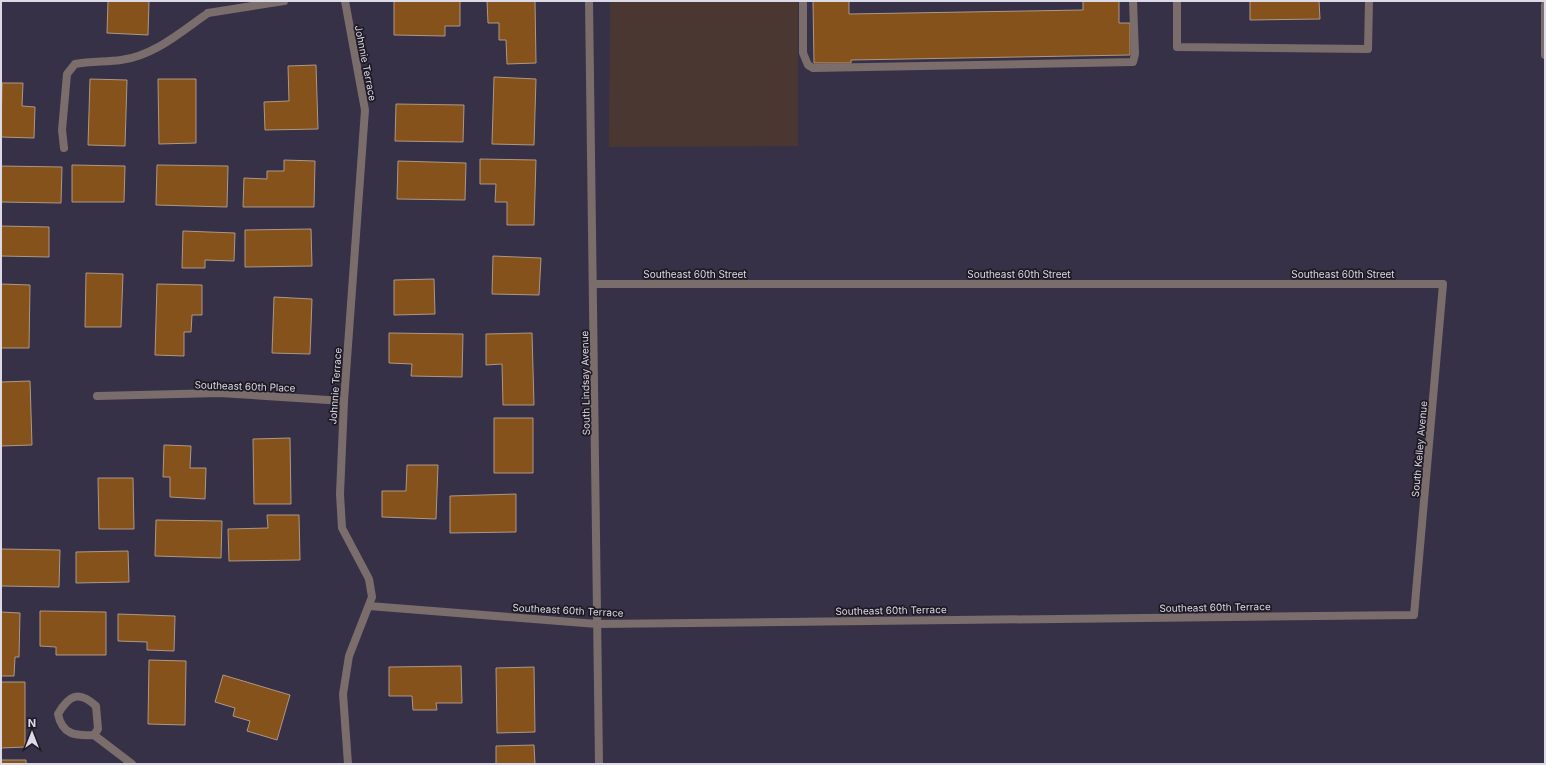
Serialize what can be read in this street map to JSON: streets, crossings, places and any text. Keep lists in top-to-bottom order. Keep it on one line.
{"streets":{"street":["Johnnie Terrace","Southeast 60th Street","South Lindsay Avenue","Southeast 60th Place","South Kelley Avenue","Southeast 60th Terrace"]},"crossings":[["Johnnie Terrace","Southeast 60th Place"],["Johnnie Terrace","Southeast 60th Terrace"],["Southeast 60th Street","South Lindsay Avenue"],["Southeast 60th Street","South Kelley Avenue"],["South Lindsay Avenue","Southeast 60th Terrace"],["South Kelley Avenue","Southeast 60th Terrace"]],"north":"top"}
